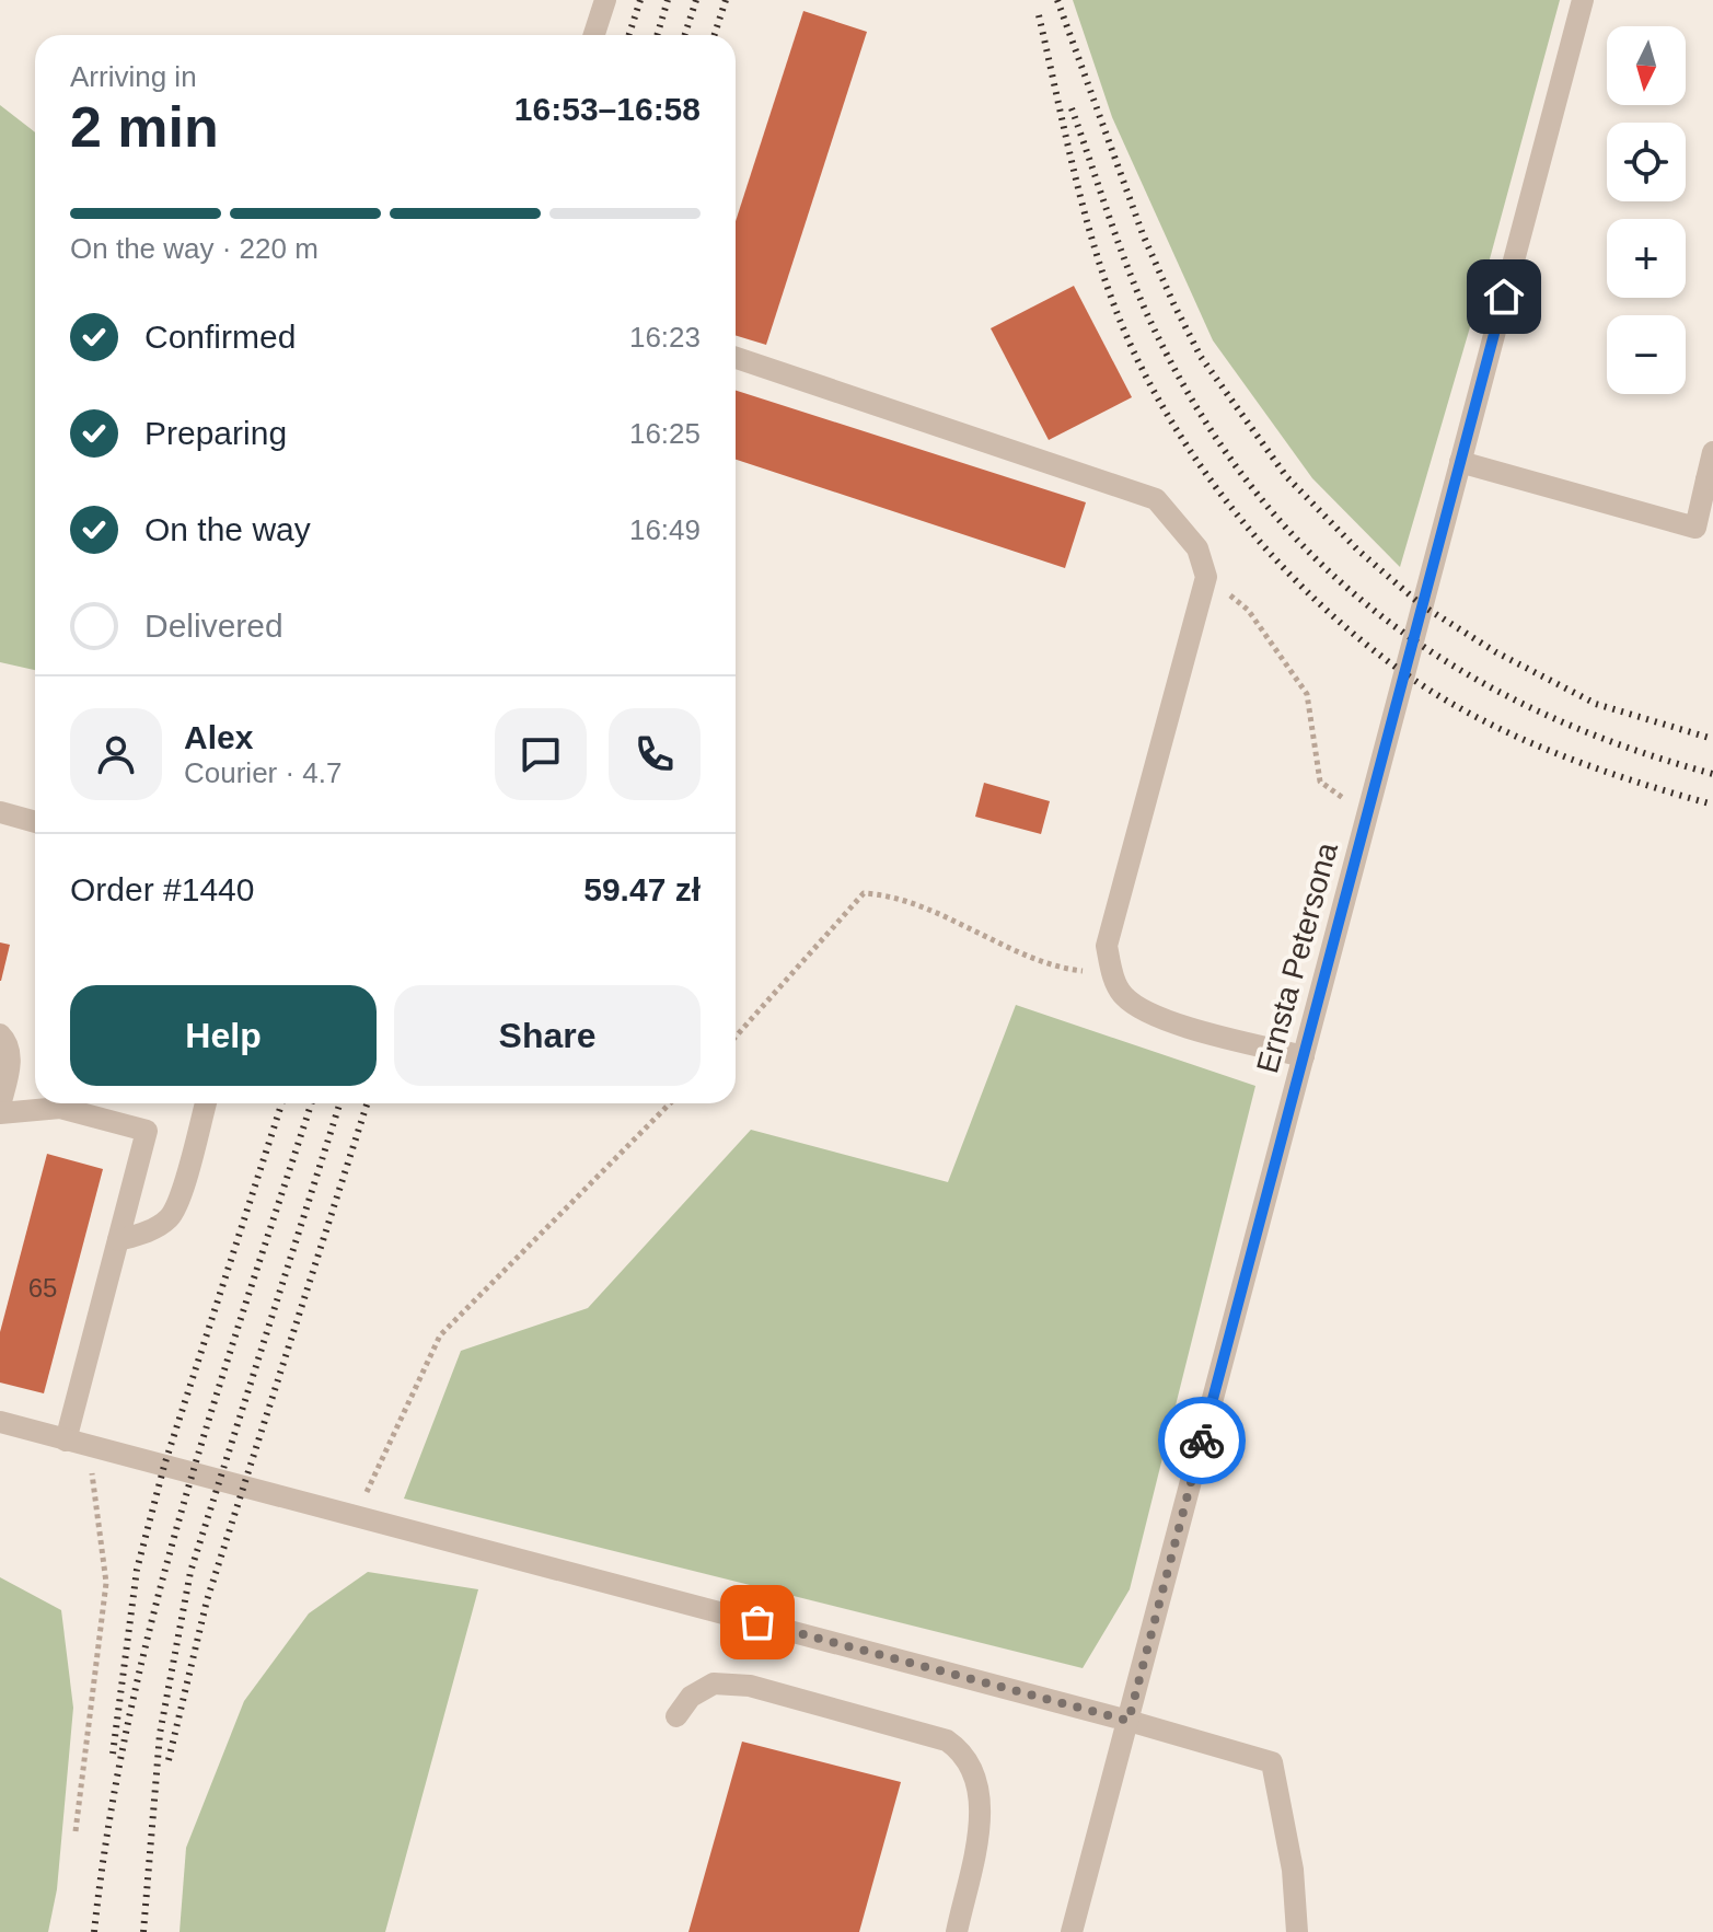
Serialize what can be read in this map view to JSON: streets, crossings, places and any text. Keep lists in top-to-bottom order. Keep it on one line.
{"streets":{"street":["Ernsta Petersona"]},"house_numbers":["65"],"north":"bottom","page":{"map_buttons":["+","−"],"heading":["2 min","Arriving in","16:53–16:58"],"panel":["Alex","Courier · 4.7","Order #1440","59.47 zł"],"bar":"On the way · 220 m","list":[["Confirmed","16:23"],["Preparing","16:25"],["On the way","16:49"],"Delivered"],"buttons":["Help","Share"]}}
